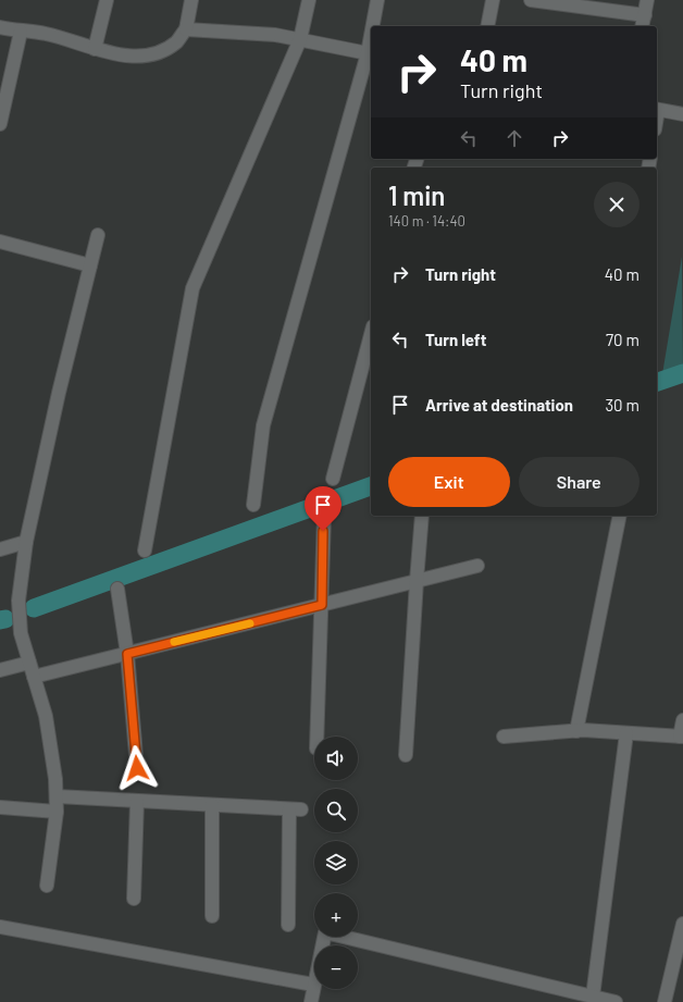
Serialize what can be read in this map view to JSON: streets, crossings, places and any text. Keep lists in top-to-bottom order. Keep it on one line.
{"page":{"turn":["40 m","Turn right"],"heading":["1 min","140 m · 14:40"],"list":[{"name":"Turn right","value":"40 m"},{"name":"Turn left","value":"70 m"},{"name":"Arrive at destination","value":"30 m"}],"buttons":["Exit","Share"],"map_buttons":["+","−"]}}
